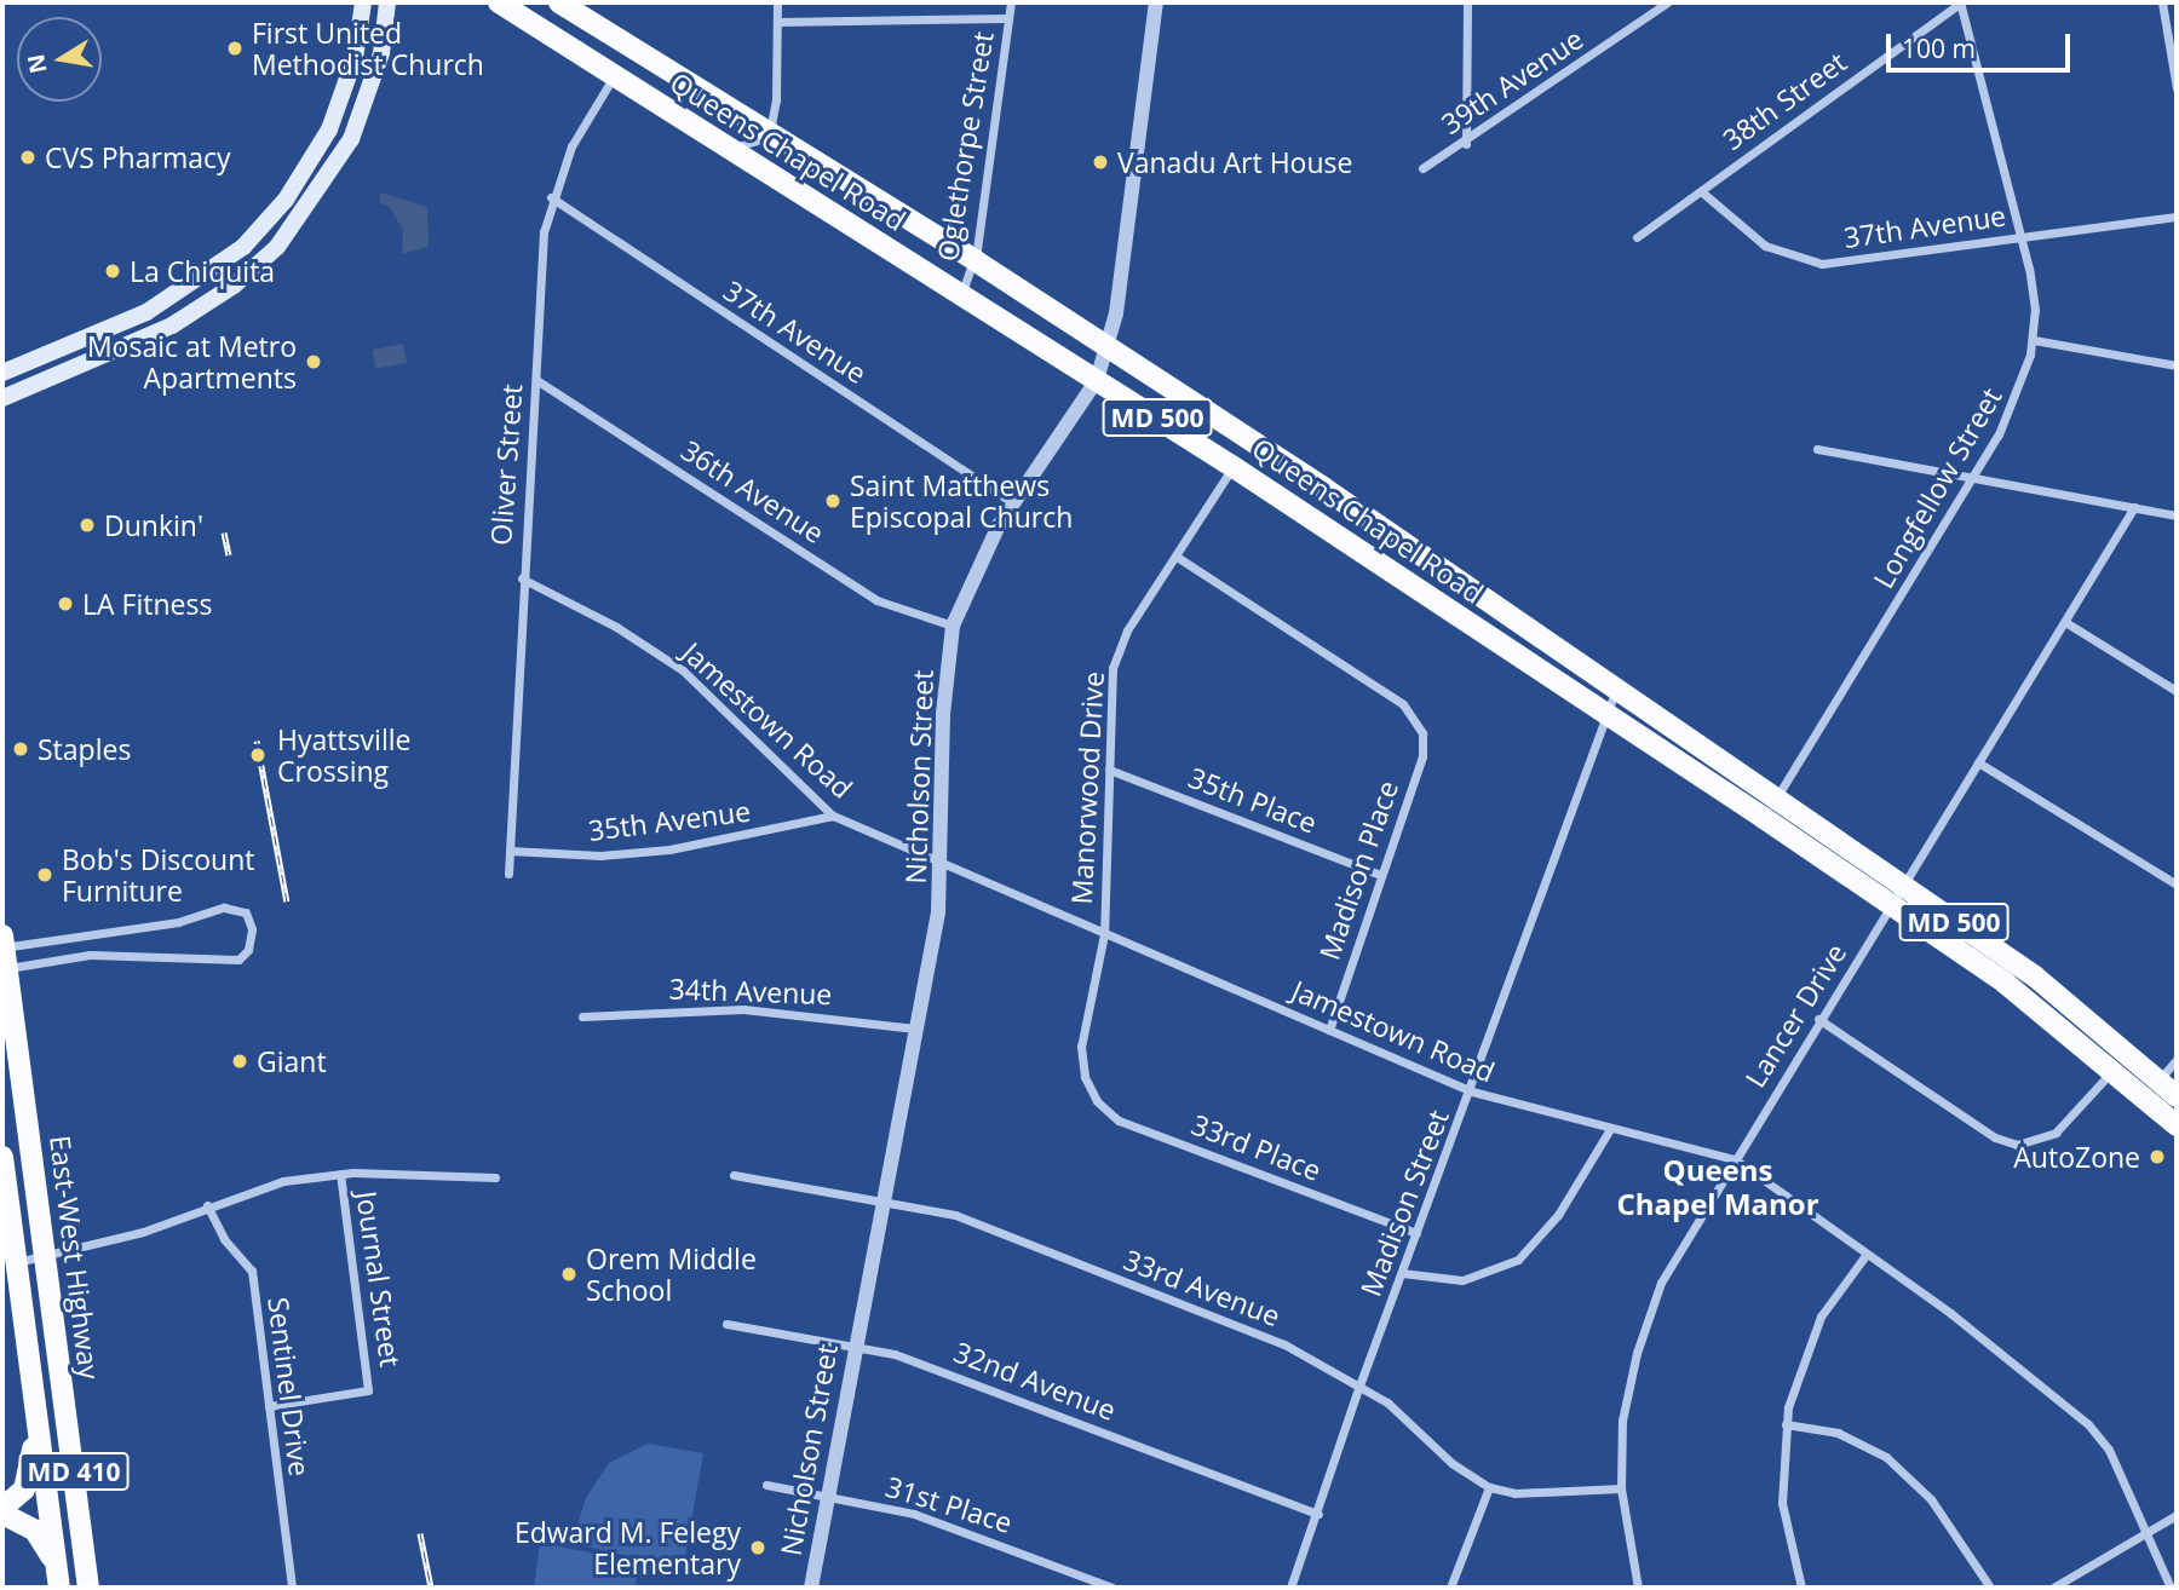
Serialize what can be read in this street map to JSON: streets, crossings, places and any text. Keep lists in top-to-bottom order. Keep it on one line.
{"streets":{"main road":["Queens Chapel Road","MD 500","East-West Highway","MD 410"],"street":["39th Avenue","38th Street","Oglethorpe Street","37th Avenue","Oliver Street","Longfellow Street","36th Avenue","Jamestown Road","Nicholson Street","Manorwood Drive","35th Place","35th Avenue","Madison Place","34th Avenue","Lancer Drive","33rd Place","Madison Street","Journal Street","33rd Avenue","32nd Avenue","Sentinel Drive","31st Place"]},"crossings":[["38th Street","37th Avenue"],["38th Street","Longfellow Street"],["Oglethorpe Street","Queens Chapel Road"],["Queens Chapel Road","Oliver Street"],["Queens Chapel Road","Longfellow Street"],["Queens Chapel Road","Nicholson Street"],["Queens Chapel Road","Manorwood Drive"],["Queens Chapel Road","Lancer Drive"],["Queens Chapel Road","Madison Street"],["37th Avenue","Oliver Street"],["37th Avenue","Longfellow Street"],["37th Avenue","Nicholson Street"],["Oliver Street","36th Avenue"],["Oliver Street","Jamestown Road"],["Oliver Street","35th Avenue"],["36th Avenue","Nicholson Street"],["Jamestown Road","Nicholson Street"],["Jamestown Road","Manorwood Drive"],["Jamestown Road","35th Avenue"],["Jamestown Road","Madison Place"],["Jamestown Road","Lancer Drive"],["Jamestown Road","Madison Street"],["Nicholson Street","34th Avenue"],["Nicholson Street","33rd Avenue"],["Nicholson Street","32nd Avenue"],["Nicholson Street","31st Place"],["Manorwood Drive","35th Place"],["Manorwood Drive","Madison Place"],["Manorwood Drive","33rd Place"],["35th Place","Madison Place"],["Lancer Drive","33rd Avenue"],["33rd Place","Madison Street"],["Madison Street","33rd Avenue"],["Madison Street","32nd Avenue"],["Journal Street","Sentinel Drive"]],"districts":["Queens Chapel Manor"],"places":["First United Methodist Church","CVS Pharmacy","Vanadu Art House","La Chiquita","Mosaic at Metro Apartments","Saint Matthews Episcopal Church","Dunkin'","LA Fitness","Staples","Hyattsville Crossing","Bob's Discount Furniture","Giant","AutoZone","Orem Middle School","Edward M. Felegy Elementary"],"scale_bar":"100 m","north":"left"}
